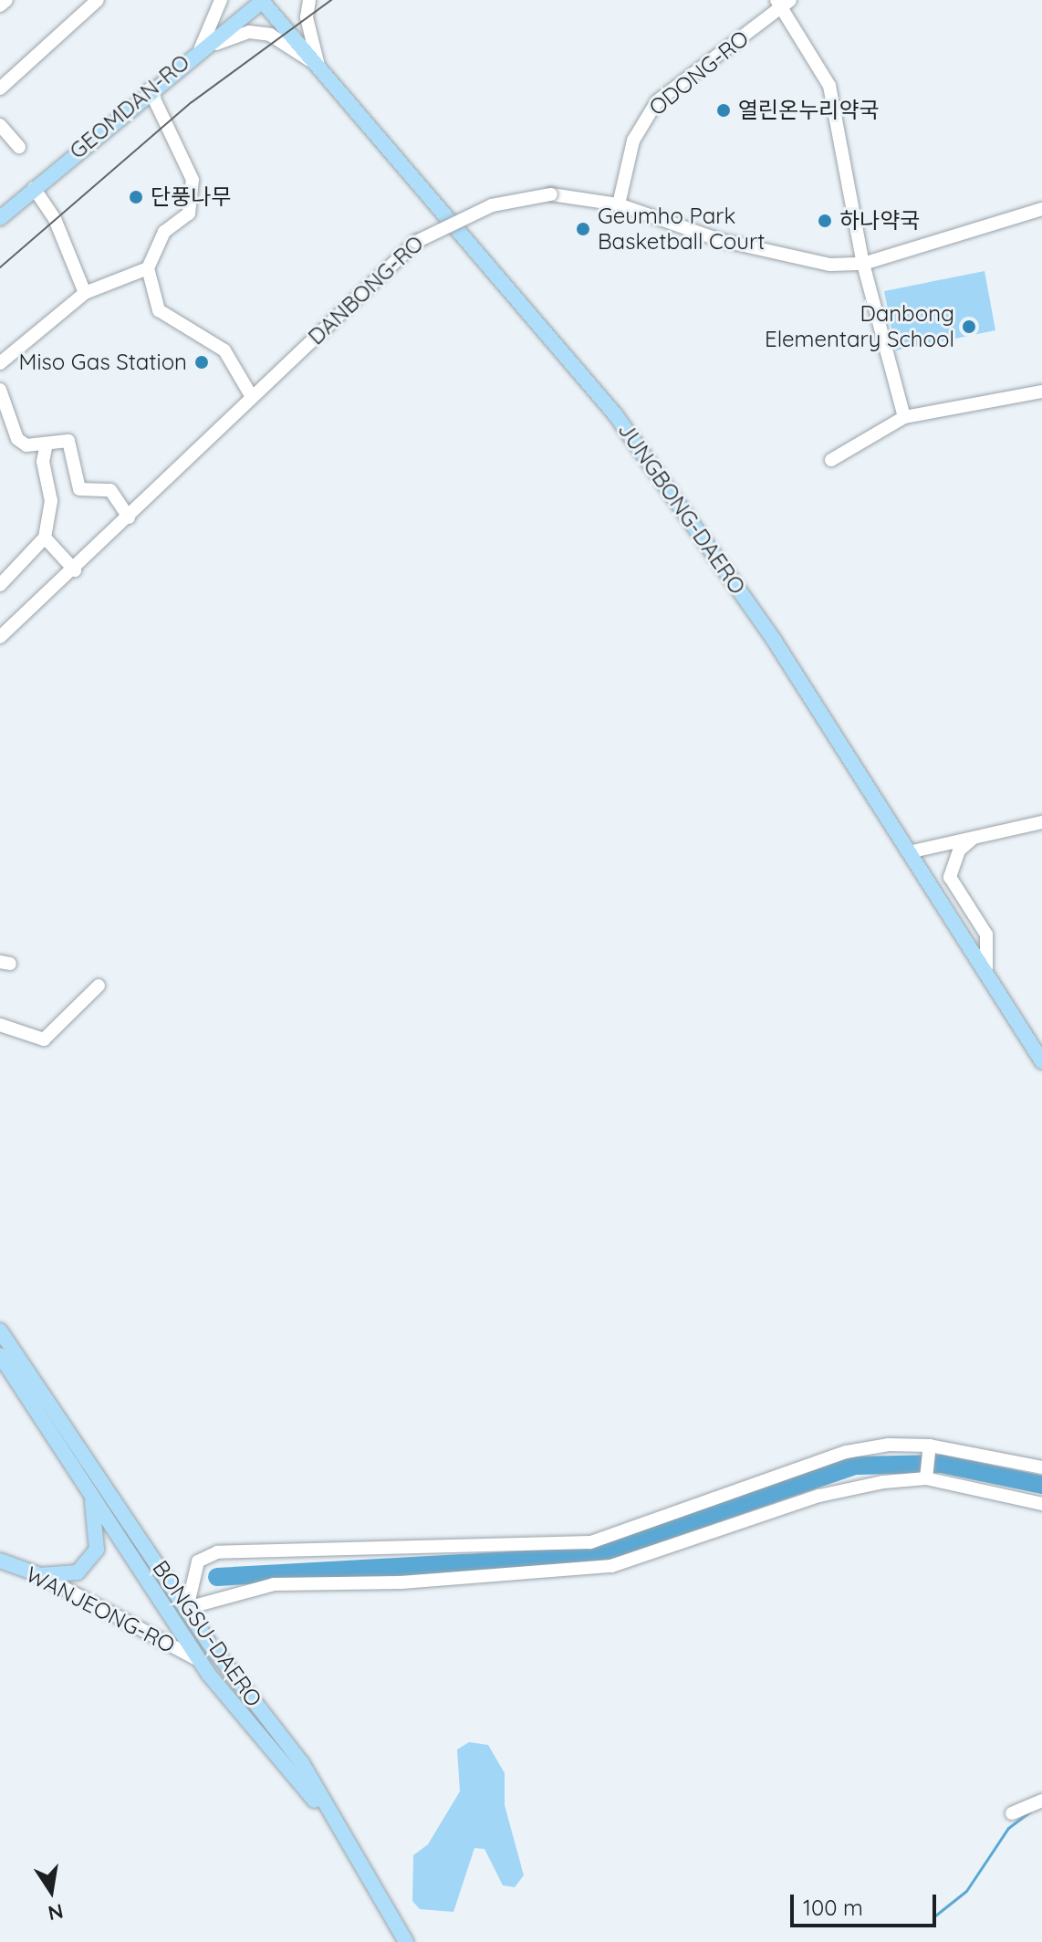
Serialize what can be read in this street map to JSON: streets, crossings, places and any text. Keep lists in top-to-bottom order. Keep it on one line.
{"streets":{"main road":["GEOMDAN-RO","JUNGBONG-DAERO","WANJEONG-RO","BONGSU-DAERO"],"street":["ODONG-RO","DANBONG-RO"]},"crossings":[["ODONG-RO","DANBONG-RO"],["GEOMDAN-RO","JUNGBONG-DAERO"],["WANJEONG-RO","BONGSU-DAERO"]],"places":["열린온누리약국","단풍나무","하나약국","Geumho Park Basketball Court","Danbong Elementary School","Miso Gas Station"],"scale_bar":"100 m","north":"bottom"}
